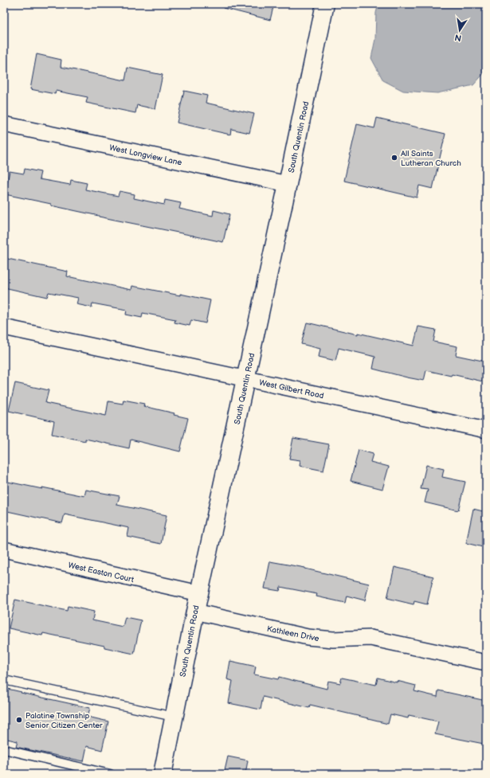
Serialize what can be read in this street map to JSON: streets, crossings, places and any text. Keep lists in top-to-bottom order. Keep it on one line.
{"streets":{"main road":["South Quentin Road"],"street":["West Longview Lane","West Gilbert Road","West Easton Court","Kathleen Drive"]},"crossings":[["South Quentin Road","West Longview Lane"],["South Quentin Road","West Gilbert Road"],["South Quentin Road","West Easton Court"],["South Quentin Road","Kathleen Drive"]],"places":["All Saints Lutheran Church","Palatine Township Senior Citizen Center"],"north":"bottom"}
